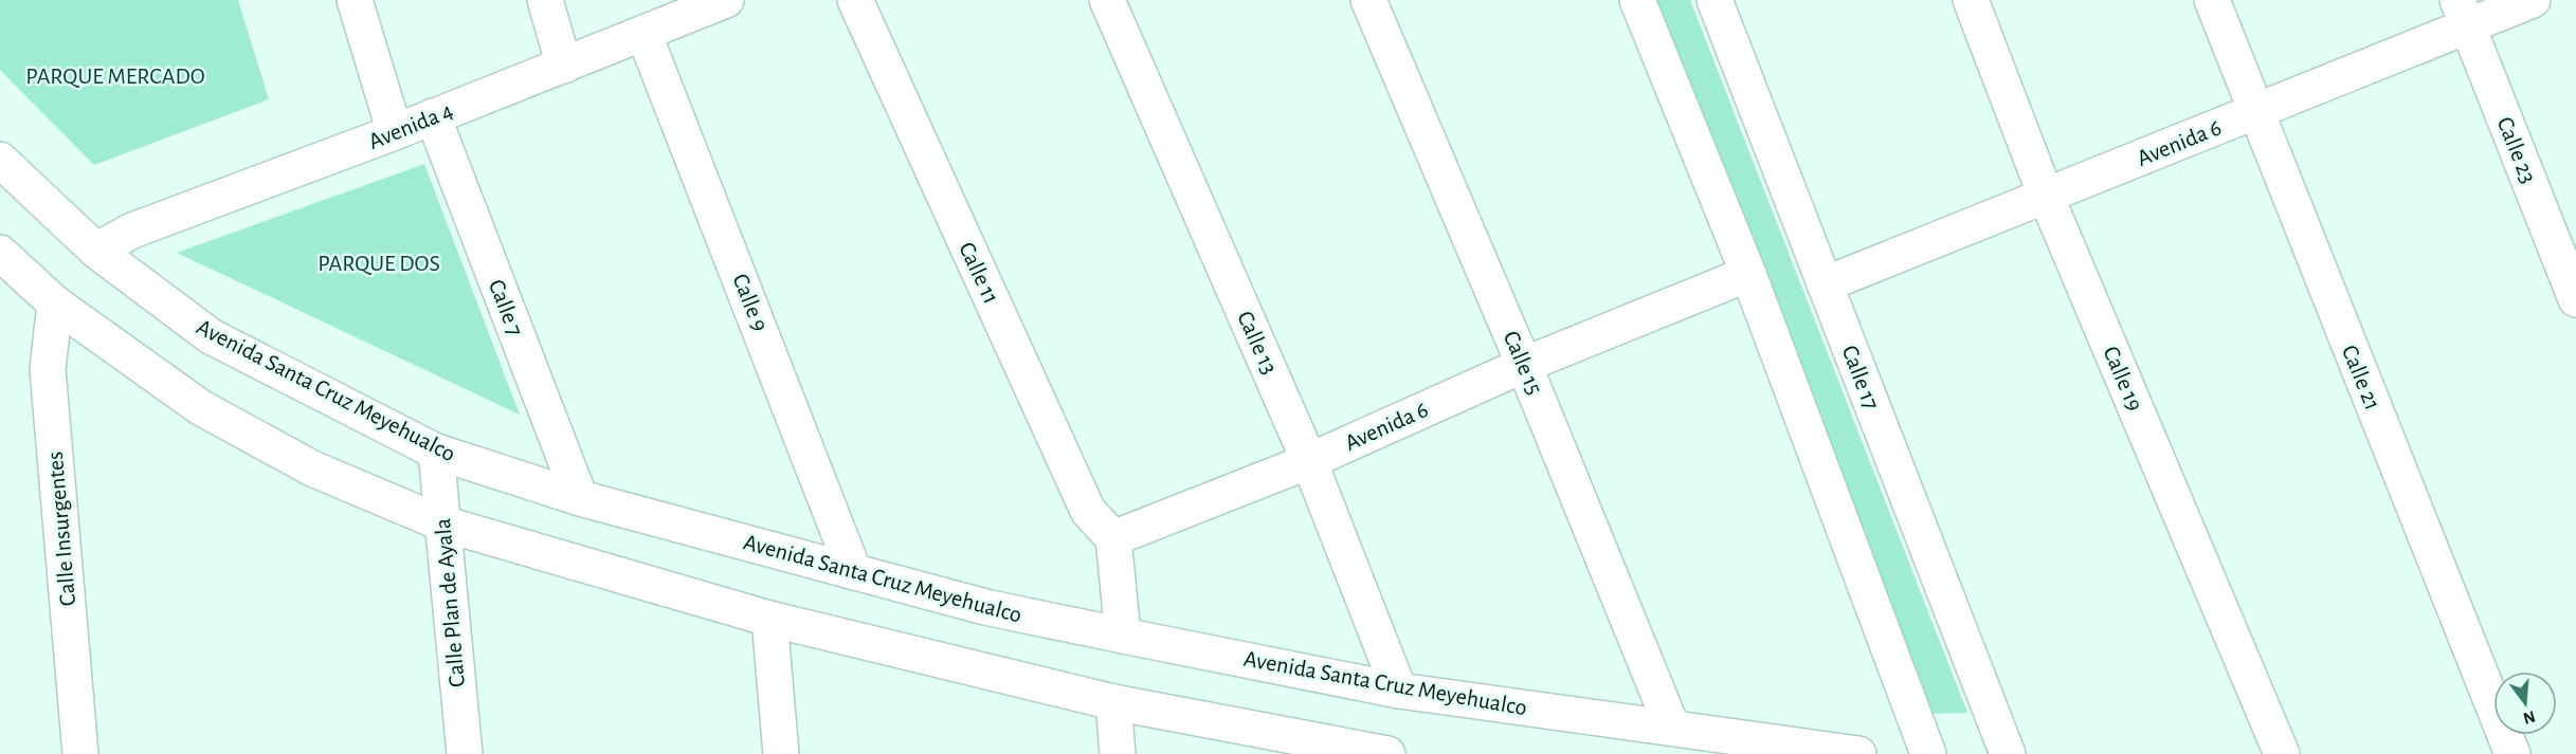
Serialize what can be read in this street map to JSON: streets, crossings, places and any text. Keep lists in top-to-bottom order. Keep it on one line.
{"streets":{"street":["Avenida 4","Avenida 6","Calle 23","Calle 11","Calle 9","Calle 7","Calle 13","Calle 15","Calle 17","Calle 21","Calle 19","Avenida Santa Cruz Meyehualco","Calle Insurgentes","Calle Plan de Ayala"]},"crossings":[["Avenida 4","Calle 9"],["Avenida 4","Calle 7"],["Avenida 4","Avenida Santa Cruz Meyehualco"],["Avenida 6","Calle 23"],["Avenida 6","Calle 11"],["Avenida 6","Calle 13"],["Avenida 6","Calle 15"],["Avenida 6","Calle 17"],["Avenida 6","Calle 21"],["Avenida 6","Calle 19"],["Calle 9","Avenida Santa Cruz Meyehualco"],["Calle 7","Avenida Santa Cruz Meyehualco"],["Calle 13","Avenida Santa Cruz Meyehualco"],["Calle 15","Avenida Santa Cruz Meyehualco"],["Avenida Santa Cruz Meyehualco","Calle Plan de Ayala"]],"parks":["PARQUE MERCADO","PARQUE DOS"],"north":"bottom"}
